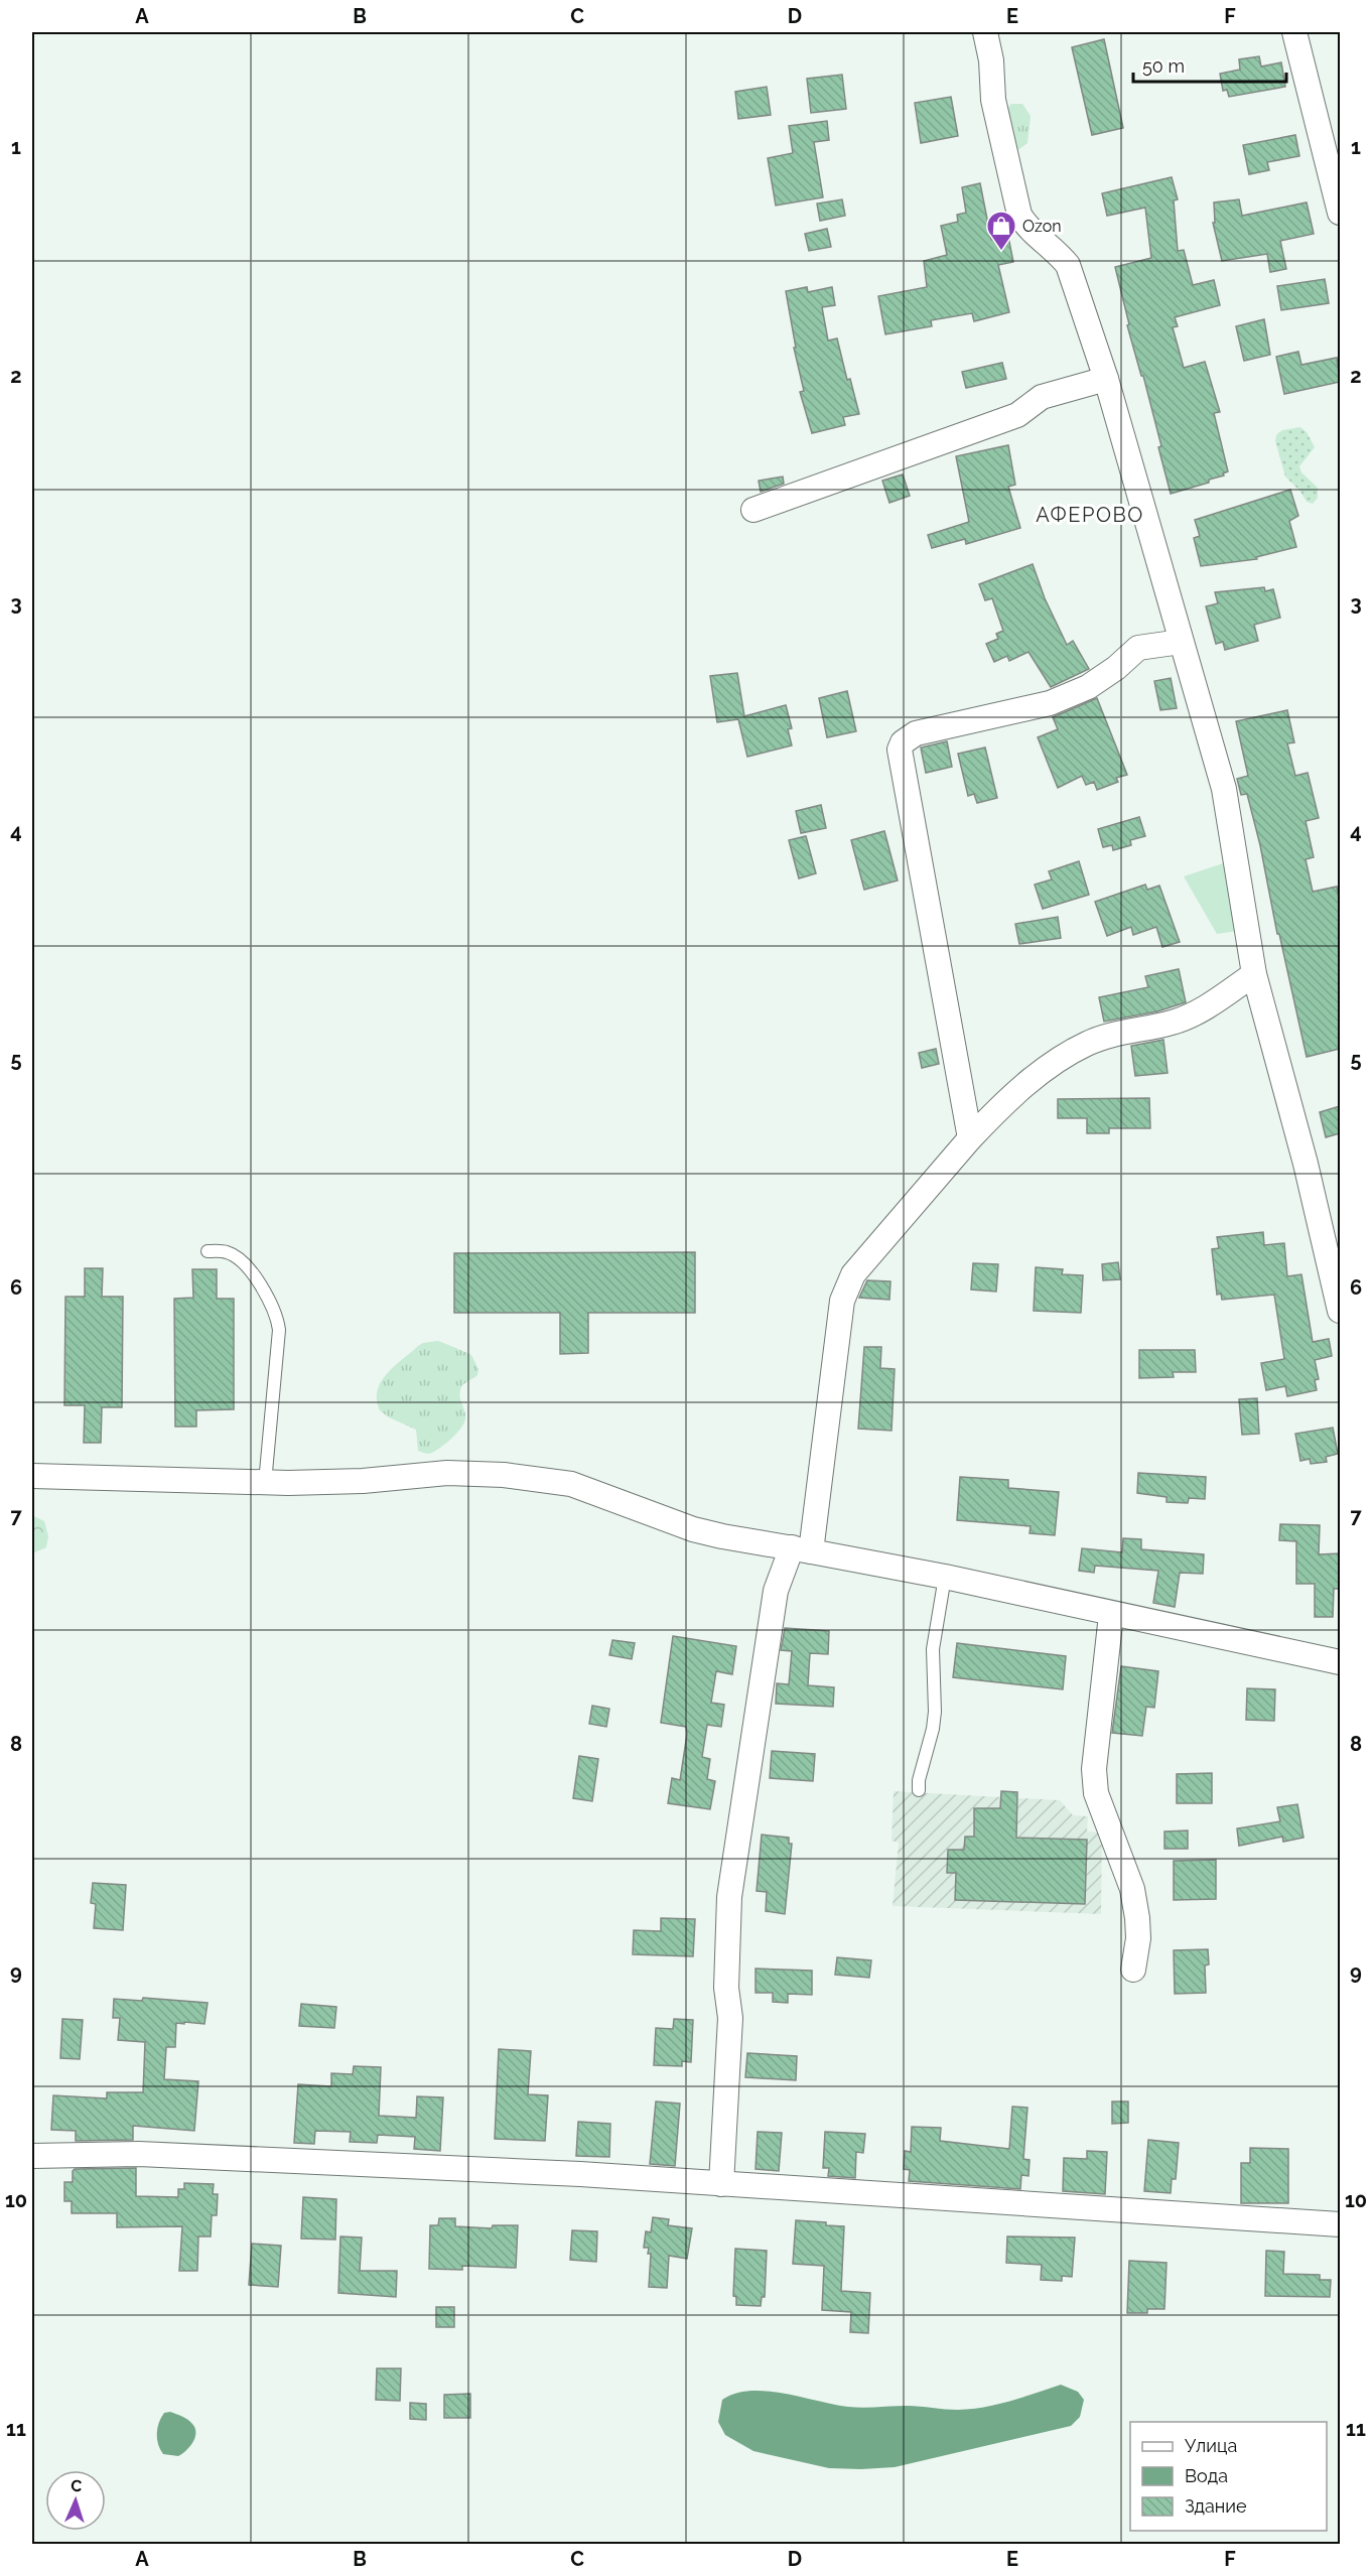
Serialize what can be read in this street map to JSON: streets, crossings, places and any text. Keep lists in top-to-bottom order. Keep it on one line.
{"districts":["АФЕРОВО"],"places":{"shop":["Ozon"]},"legend":["Улица","Вода","Здание"],"scale_bar":"50 m","north":"top","grid":{"columns":["A","B","C","D","E","F"],"rows":["1","2","3","4","5","6","7","8","9","10","11"]}}
